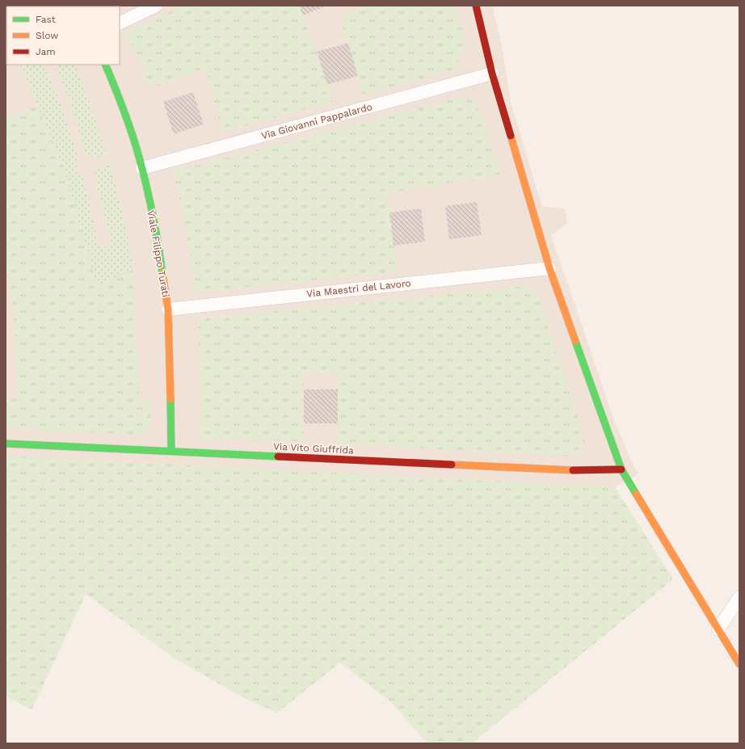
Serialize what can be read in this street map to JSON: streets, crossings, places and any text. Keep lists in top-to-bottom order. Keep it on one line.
{"streets":{"street":["Via Giovanni Pappalardo","Viale Filippo Turati","Via Maestri del Lavoro","Via Vito Giuffrida"]},"crossings":[["Via Giovanni Pappalardo","Viale Filippo Turati"],["Viale Filippo Turati","Via Maestri del Lavoro"],["Viale Filippo Turati","Via Vito Giuffrida"]],"legend":["Fast","Slow","Jam"]}
